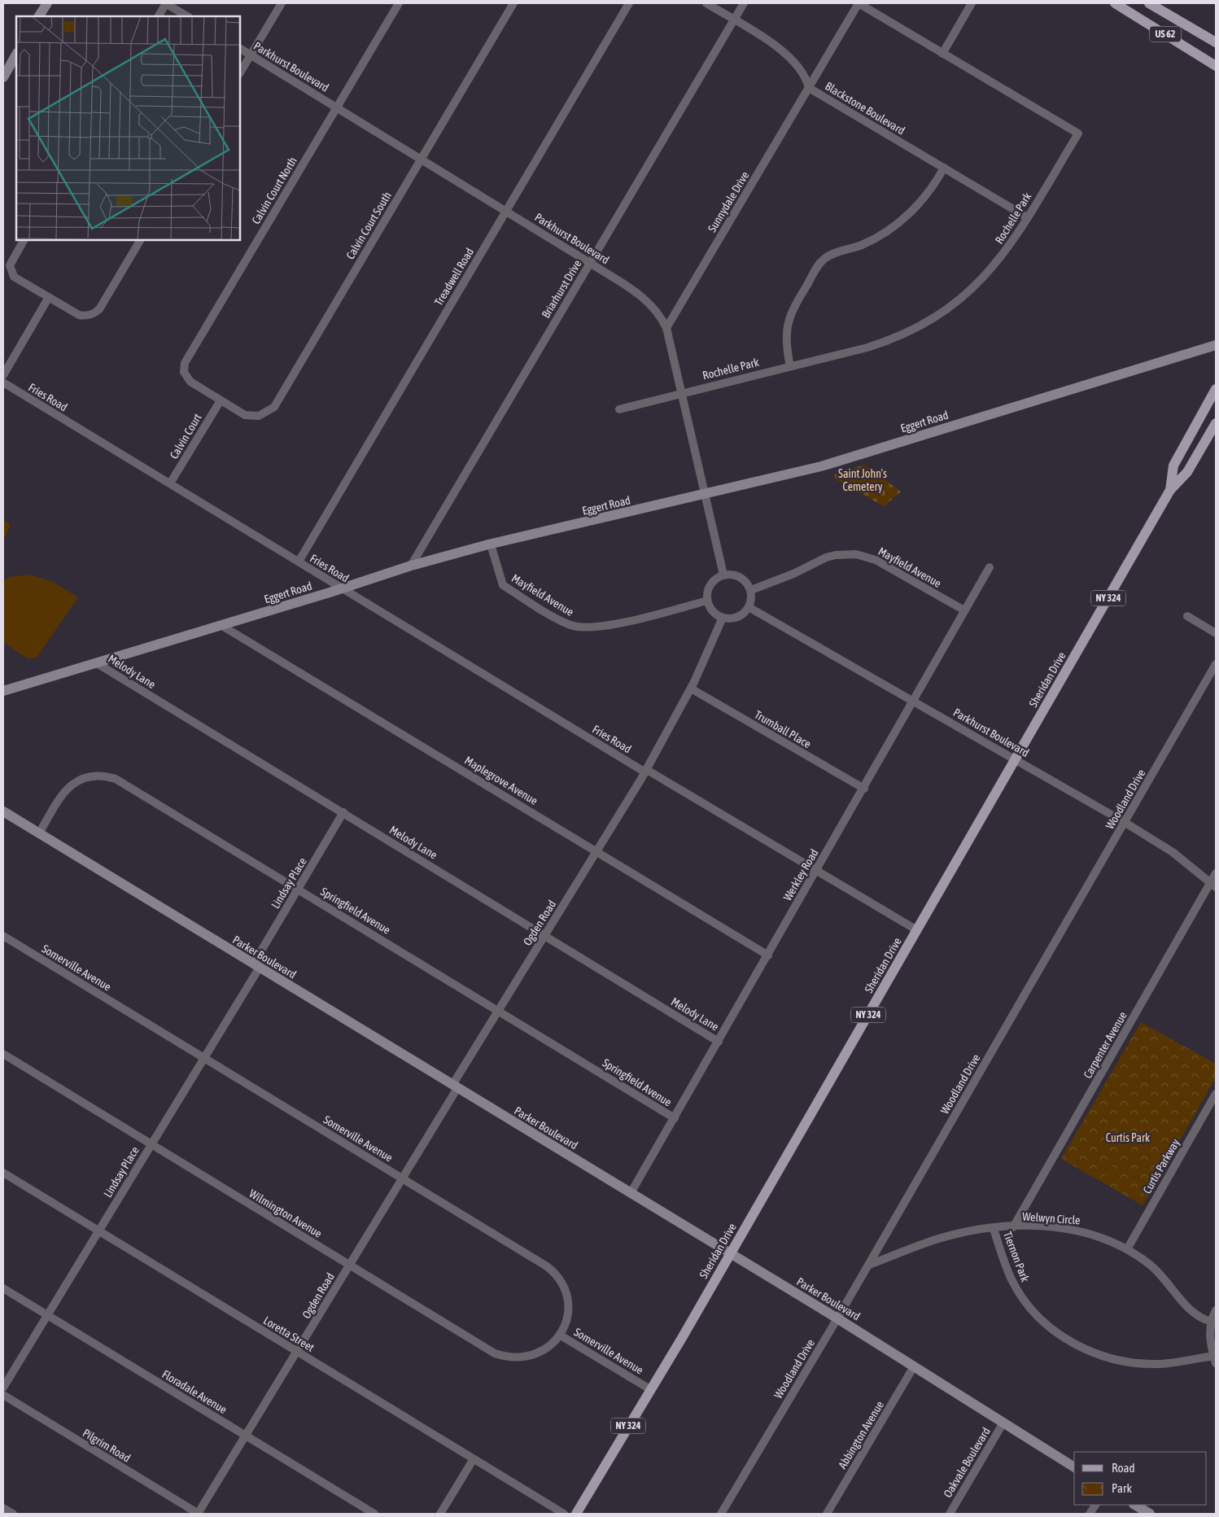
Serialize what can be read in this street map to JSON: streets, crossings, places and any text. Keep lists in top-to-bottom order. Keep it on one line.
{"streets":{"main road":["US 62","NY 324","Sheridan Drive"],"street":["Parkhurst Boulevard","Blackstone Boulevard","Calvin Court North","Sunnydale Drive","Rochelle Park","Calvin Court South","Treadwell Road","Briarhurst Drive","Fries Road","Eggert Road","Calvin Court","Mayfield Avenue","Melody Lane","Trumball Place","Maplegrove Avenue","Woodland Drive","Werkley Road","Lindsay Place","Springfield Avenue","Ogden Road","Parker Boulevard","Somerville Avenue","Carpenter Avenue","Curtis Parkway","Wilmington Avenue","Welwyn Circle","Tiernon Park","Loretta Street","Floradale Avenue","Abbington Avenue","Pilgrim Road","Oakvale Boulevard"]},"crossings":[["Parkhurst Boulevard","Calvin Court North"],["Parkhurst Boulevard","Sunnydale Drive"],["Parkhurst Boulevard","Rochelle Park"],["Parkhurst Boulevard","Calvin Court South"],["Parkhurst Boulevard","Treadwell Road"],["Parkhurst Boulevard","Briarhurst Drive"],["Parkhurst Boulevard","Eggert Road"],["Parkhurst Boulevard","Mayfield Avenue"],["Parkhurst Boulevard","Sheridan Drive"],["Parkhurst Boulevard","Woodland Drive"],["Parkhurst Boulevard","Werkley Road"],["Parkhurst Boulevard","Ogden Road"],["Parkhurst Boulevard","Carpenter Avenue"],["Blackstone Boulevard","Sunnydale Drive"],["Blackstone Boulevard","Rochelle Park"],["Blackstone Boulevard","Briarhurst Drive"],["Calvin Court North","Calvin Court South"],["Calvin Court North","Calvin Court"],["Sunnydale Drive","Rochelle Park"],["Calvin Court South","Calvin Court"],["Treadwell Road","Fries Road"],["Briarhurst Drive","Eggert Road"],["Fries Road","Eggert Road"],["Fries Road","Calvin Court"],["Fries Road","Sheridan Drive"],["Fries Road","Werkley Road"],["Fries Road","Ogden Road"],["Eggert Road","Mayfield Avenue"],["Eggert Road","Melody Lane"],["Eggert Road","Maplegrove Avenue"],["Mayfield Avenue","Werkley Road"],["Mayfield Avenue","Ogden Road"],["Melody Lane","Werkley Road"],["Melody Lane","Lindsay Place"],["Melody Lane","Ogden Road"],["Sheridan Drive","Parker Boulevard"],["Sheridan Drive","Somerville Avenue"],["Trumball Place","Werkley Road"],["Trumball Place","Ogden Road"],["Maplegrove Avenue","Werkley Road"],["Maplegrove Avenue","Ogden Road"],["Woodland Drive","Parker Boulevard"],["Woodland Drive","Welwyn Circle"],["Werkley Road","Springfield Avenue"],["Werkley Road","Parker Boulevard"],["Lindsay Place","Springfield Avenue"],["Lindsay Place","Parker Boulevard"],["Lindsay Place","Somerville Avenue"],["Lindsay Place","Wilmington Avenue"],["Lindsay Place","Loretta Street"],["Lindsay Place","Floradale Avenue"],["Springfield Avenue","Ogden Road"],["Springfield Avenue","Parker Boulevard"],["Ogden Road","Parker Boulevard"],["Ogden Road","Somerville Avenue"],["Ogden Road","Wilmington Avenue"],["Ogden Road","Loretta Street"],["Ogden Road","Floradale Avenue"],["Ogden Road","Pilgrim Road"],["Parker Boulevard","Abbington Avenue"],["Parker Boulevard","Oakvale Boulevard"],["Somerville Avenue","Wilmington Avenue"],["Carpenter Avenue","Welwyn Circle"],["Curtis Parkway","Welwyn Circle"],["Welwyn Circle","Tiernon Park"]],"parks":["Saint John's Cemetery","Curtis Park"],"legend":["Road","Park"]}
